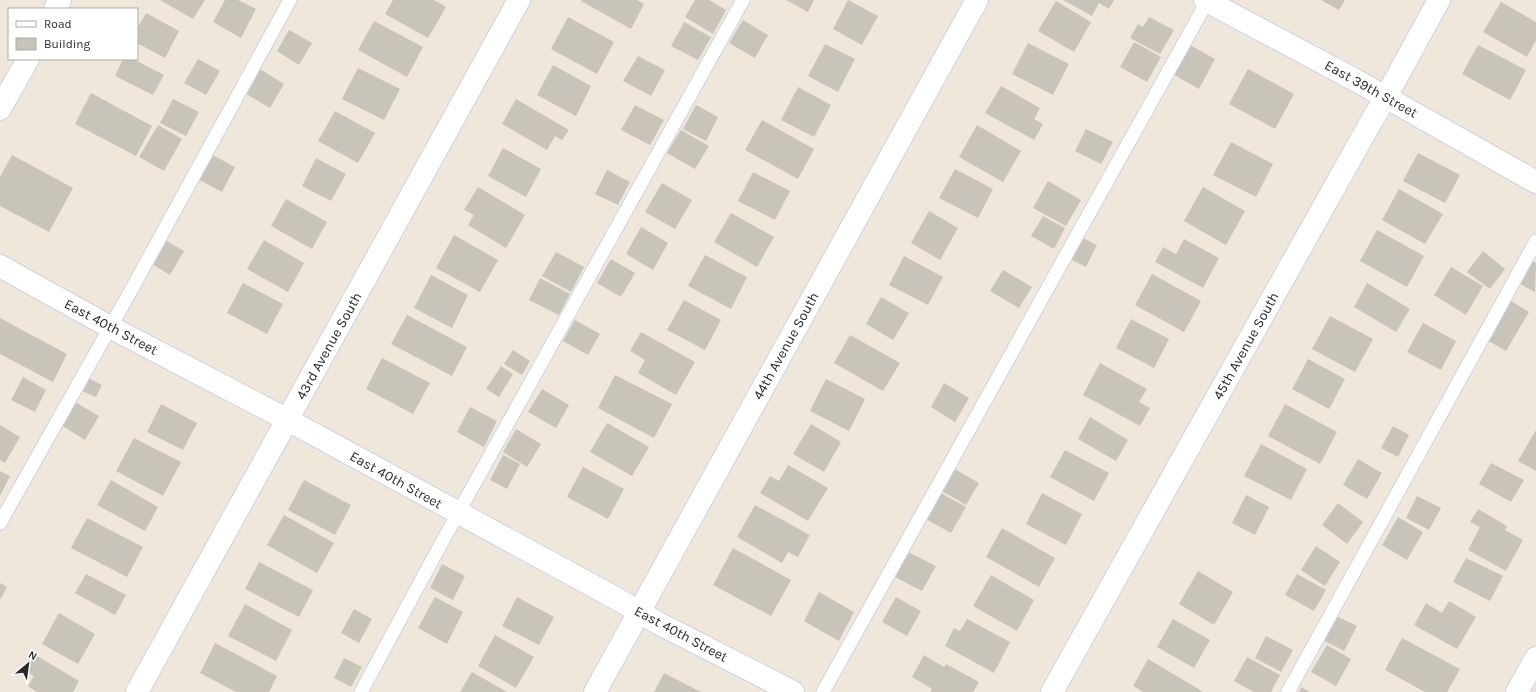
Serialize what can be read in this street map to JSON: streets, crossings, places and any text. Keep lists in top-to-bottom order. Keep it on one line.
{"streets":{"street":["East 39th Street","East 40th Street","43rd Avenue South","44th Avenue South","45th Avenue South"]},"crossings":[["East 39th Street","45th Avenue South"],["East 40th Street","43rd Avenue South"],["East 40th Street","44th Avenue South"]],"legend":["Road","Building"],"north":"top right"}
